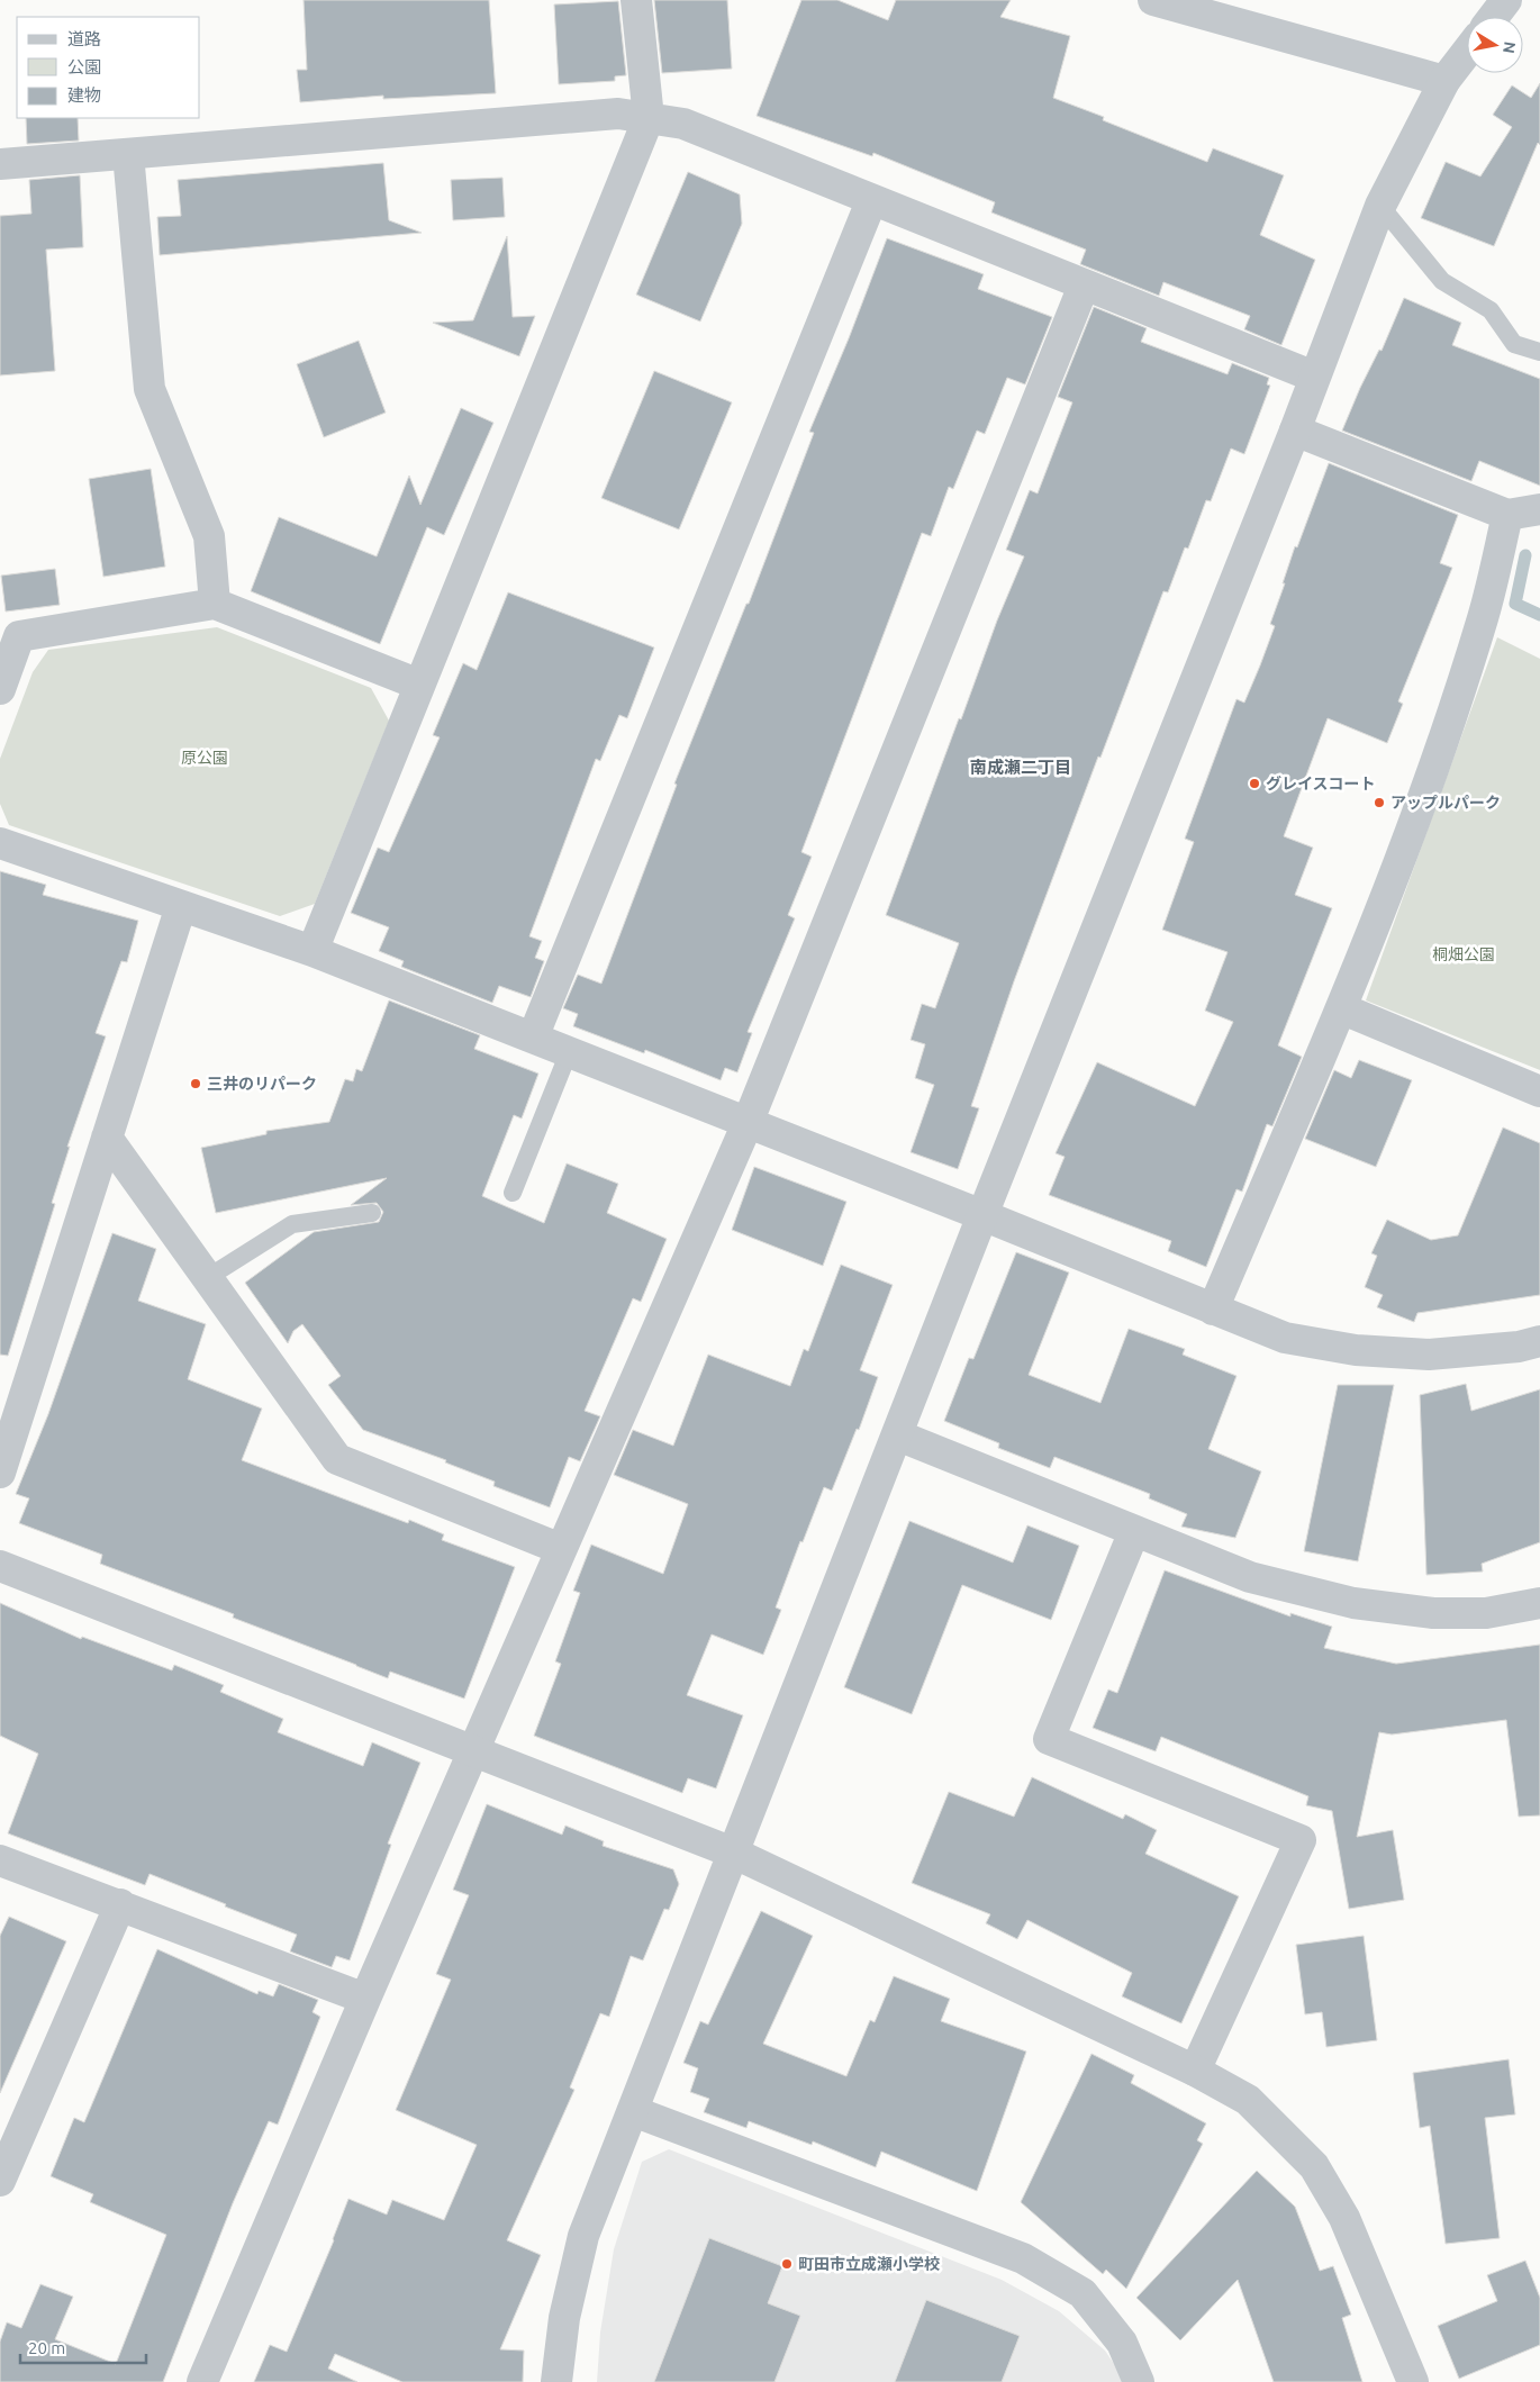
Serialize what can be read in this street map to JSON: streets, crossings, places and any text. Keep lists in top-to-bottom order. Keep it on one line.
{"districts":["南成瀬二丁目"],"parks":["原公園","桐畑公園"],"places":["グレイスコート","アップルパーク","三井のリパーク","町田市立成瀬小学校"],"legend":["道路","公園","建物"],"scale_bar":"20 m","north":"right"}
